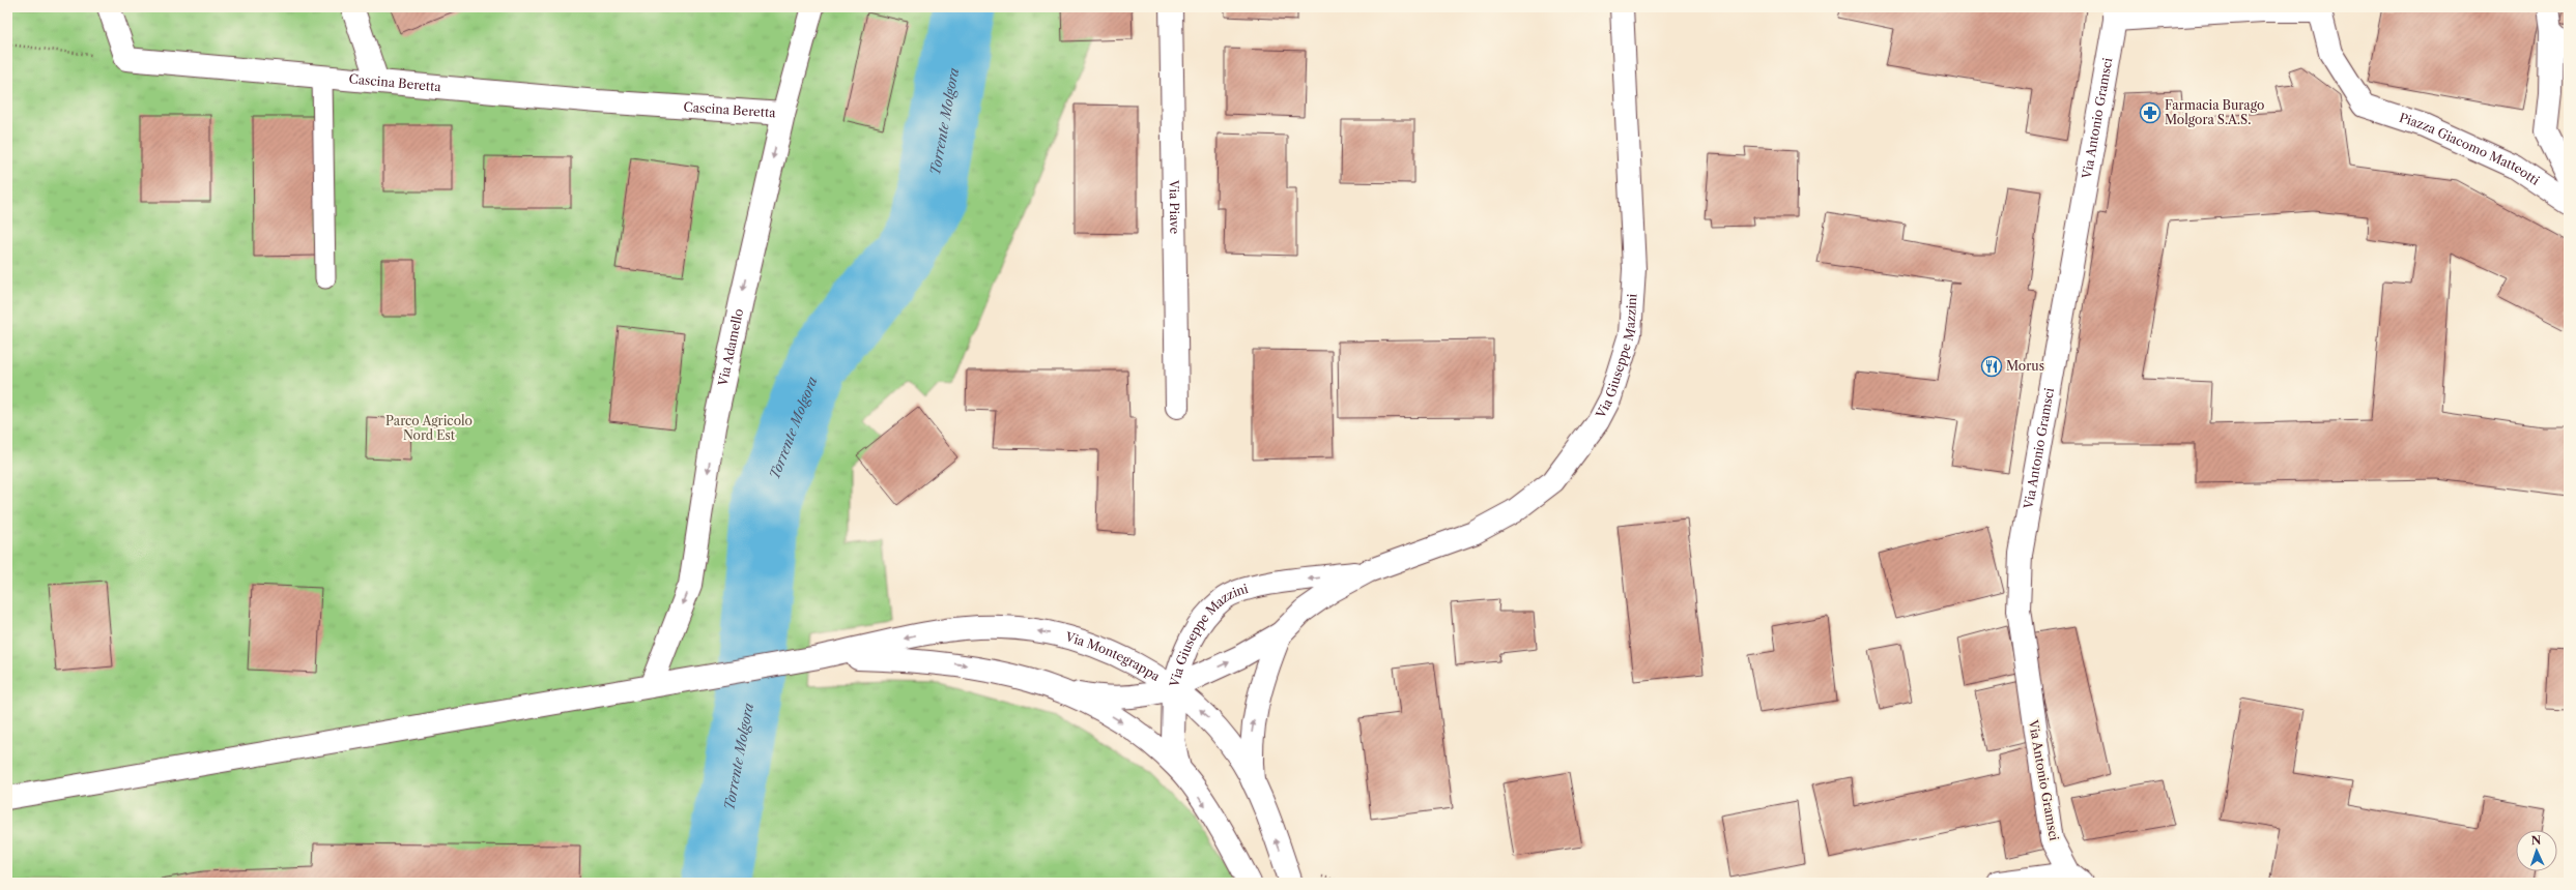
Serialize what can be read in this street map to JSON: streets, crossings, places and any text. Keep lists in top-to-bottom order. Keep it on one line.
{"streets":{"street":["Cascina Beretta","Via Antonio Gramsci","Piazza Giacomo Matteotti","Via Piave","Via Adamello","Via Giuseppe Mazzini","Via Montegrappa"]},"crossings":[["Cascina Beretta","Via Adamello"],["Via Adamello","Via Montegrappa"],["Via Giuseppe Mazzini","Via Montegrappa"]],"one_way":["Via Adamello"],"water":["Torrente Molgora"],"parks":["Parco Agricolo Nord Est"],"places":{"pharmacy":["Farmacia Burago Molgora S.A.S."],"restaurant":["Morus"]},"north":"top"}
